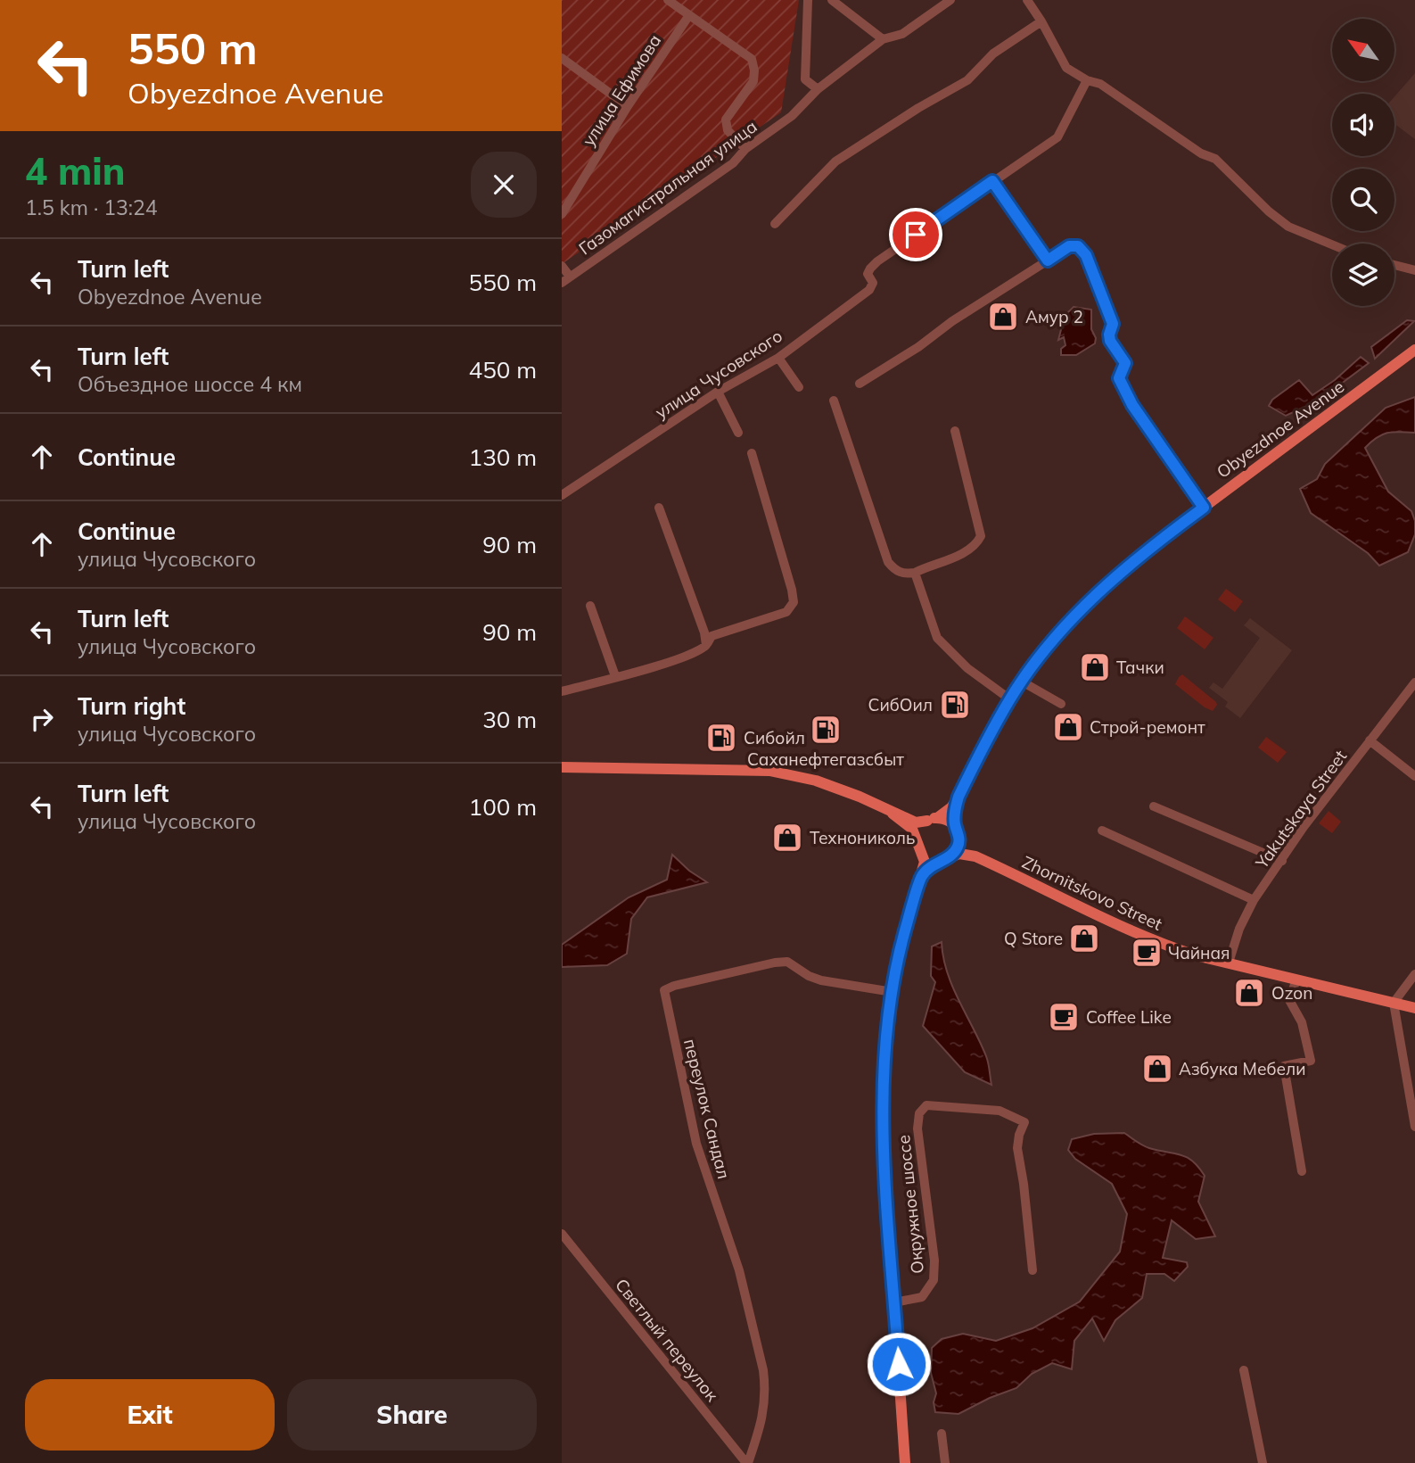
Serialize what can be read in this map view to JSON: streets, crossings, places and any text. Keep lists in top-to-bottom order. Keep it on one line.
{"streets":{"main road":["Obyezdnoe Avenue","Zhornitskovo Street"],"street":["улица Ефимова","Газомагистральная улица","улица Чусовского","Yakutskaya Street","переулок Сандал","Окружное шоссе","Светлый переулок"]},"crossings":[["Obyezdnoe Avenue","Zhornitskovo Street"],["Yakutskaya Street","Zhornitskovo Street"],["переулок Сандал","Светлый переулок"]],"places":{"shop":["Амур 2","Тачки","Строй-ремонт","Технониколь","Q Store","Ozon","Азбука Мебели"],"fuel station":["СибОил","Саханефтегазсбыт","Сибойл"],"cafe":["Чайная","Coffee Like"]},"north":"top left","page":{"turn":["550 m","Obyezdnoe Avenue"],"heading":["4 min","1.5 km · 13:24"],"list":[{"name":"Turn left","note":"Obyezdnoe Avenue","value":"550 m"},{"name":"Turn left","note":"Объездное шоссе 4 км","value":"450 m"},{"name":"Continue","value":"130 m"},{"name":"Continue","note":"улица Чусовского","value":"90 m"},{"name":"Turn left","note":"улица Чусовского","value":"90 m"},{"name":"Turn right","note":"улица Чусовского","value":"30 m"},{"name":"Turn left","note":"улица Чусовского","value":"100 m"}],"buttons":["Exit","Share"]}}
